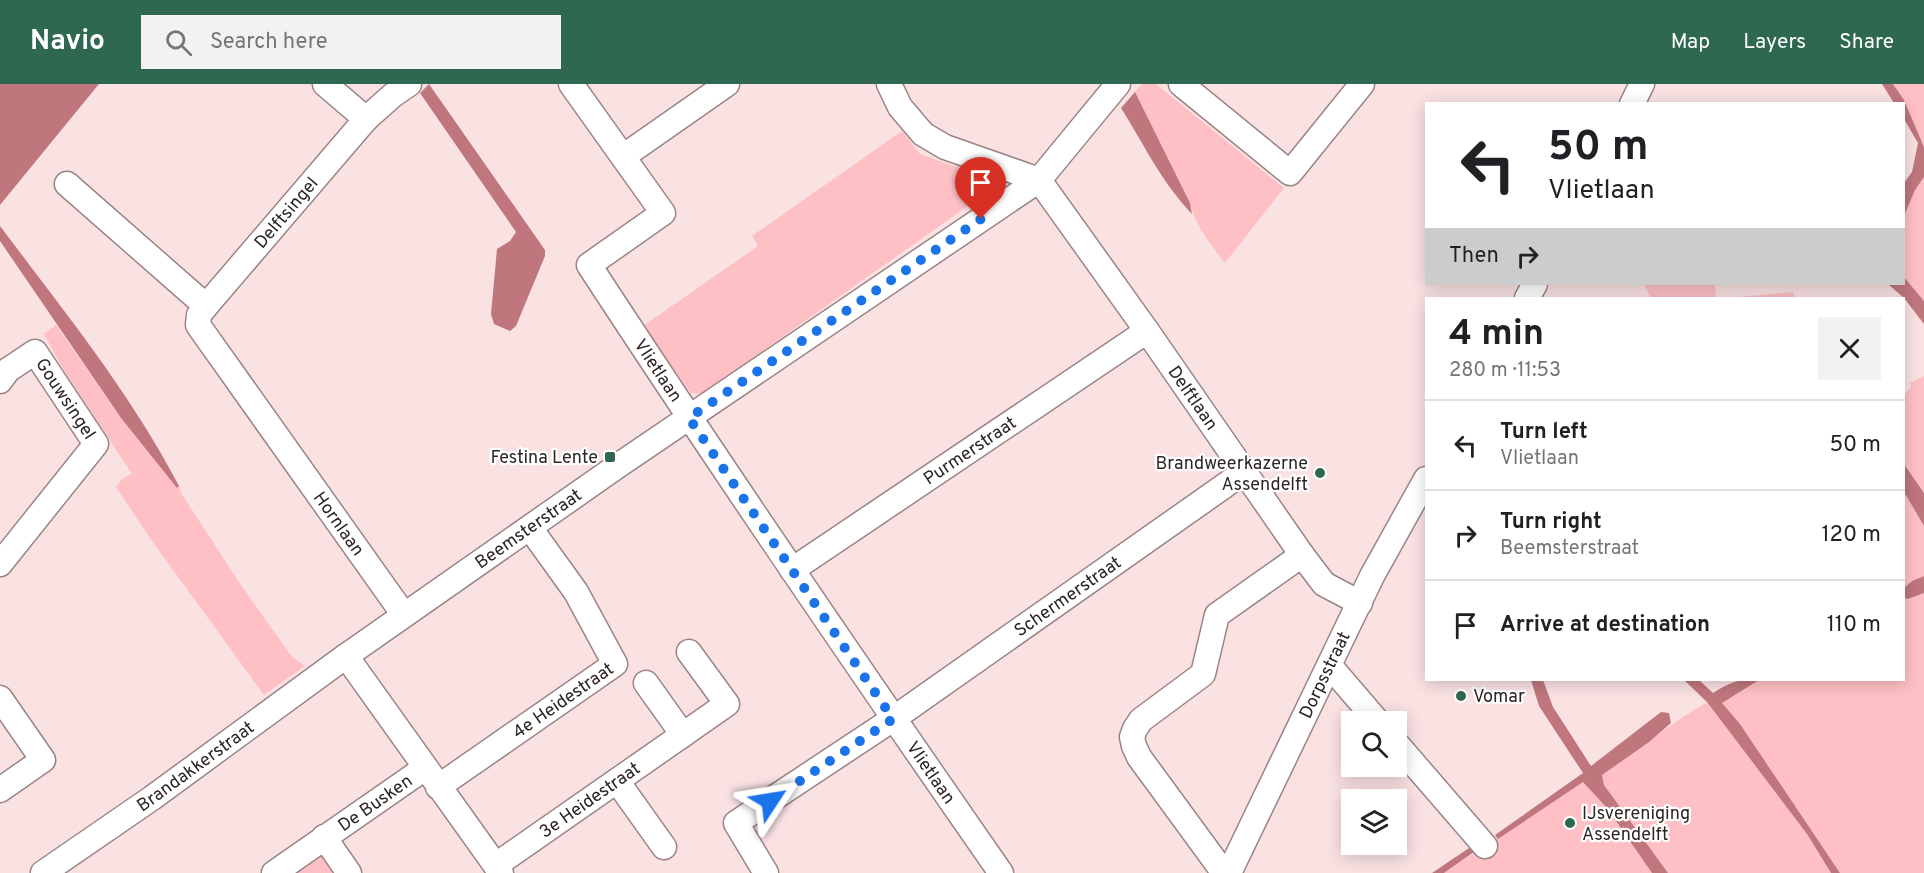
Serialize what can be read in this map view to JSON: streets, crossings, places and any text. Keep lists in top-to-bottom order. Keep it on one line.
{"streets":{"street":["Delftsingel","Vlietlaan","Gouwsingel","Delftlaan","Purmerstraat","Hornlaan","Beemsterstraat","Schermerstraat","Dorpsstraat","4e Heidestraat","Brandakkerstraat","3e Heidestraat","De Busken"]},"crossings":[["Delftsingel","Hornlaan"],["Vlietlaan","Purmerstraat"],["Vlietlaan","Beemsterstraat"],["Vlietlaan","Schermerstraat"],["Delftlaan","Purmerstraat"],["Delftlaan","Beemsterstraat"],["Delftlaan","Schermerstraat"],["Delftlaan","Dorpsstraat"],["Hornlaan","Beemsterstraat"],["Beemsterstraat","4e Heidestraat"],["4e Heidestraat","De Busken"]],"places":{"transit":["Festina Lente"],"other":["Brandweerkazerne Assendelft","Vomar","IJsvereniging Assendelft"]},"page":{"header":"Navio","search":"Search here","nav":["Map","Layers","Share"],"turn":["50 m","Vlietlaan"],"then":"Then","heading":["4 min","280 m · 11:53"],"list":[{"name":"Turn left","note":"Vlietlaan","value":"50 m"},{"name":"Turn right","note":"Beemsterstraat","value":"120 m"},{"name":"Arrive at destination","value":"110 m"}]}}
